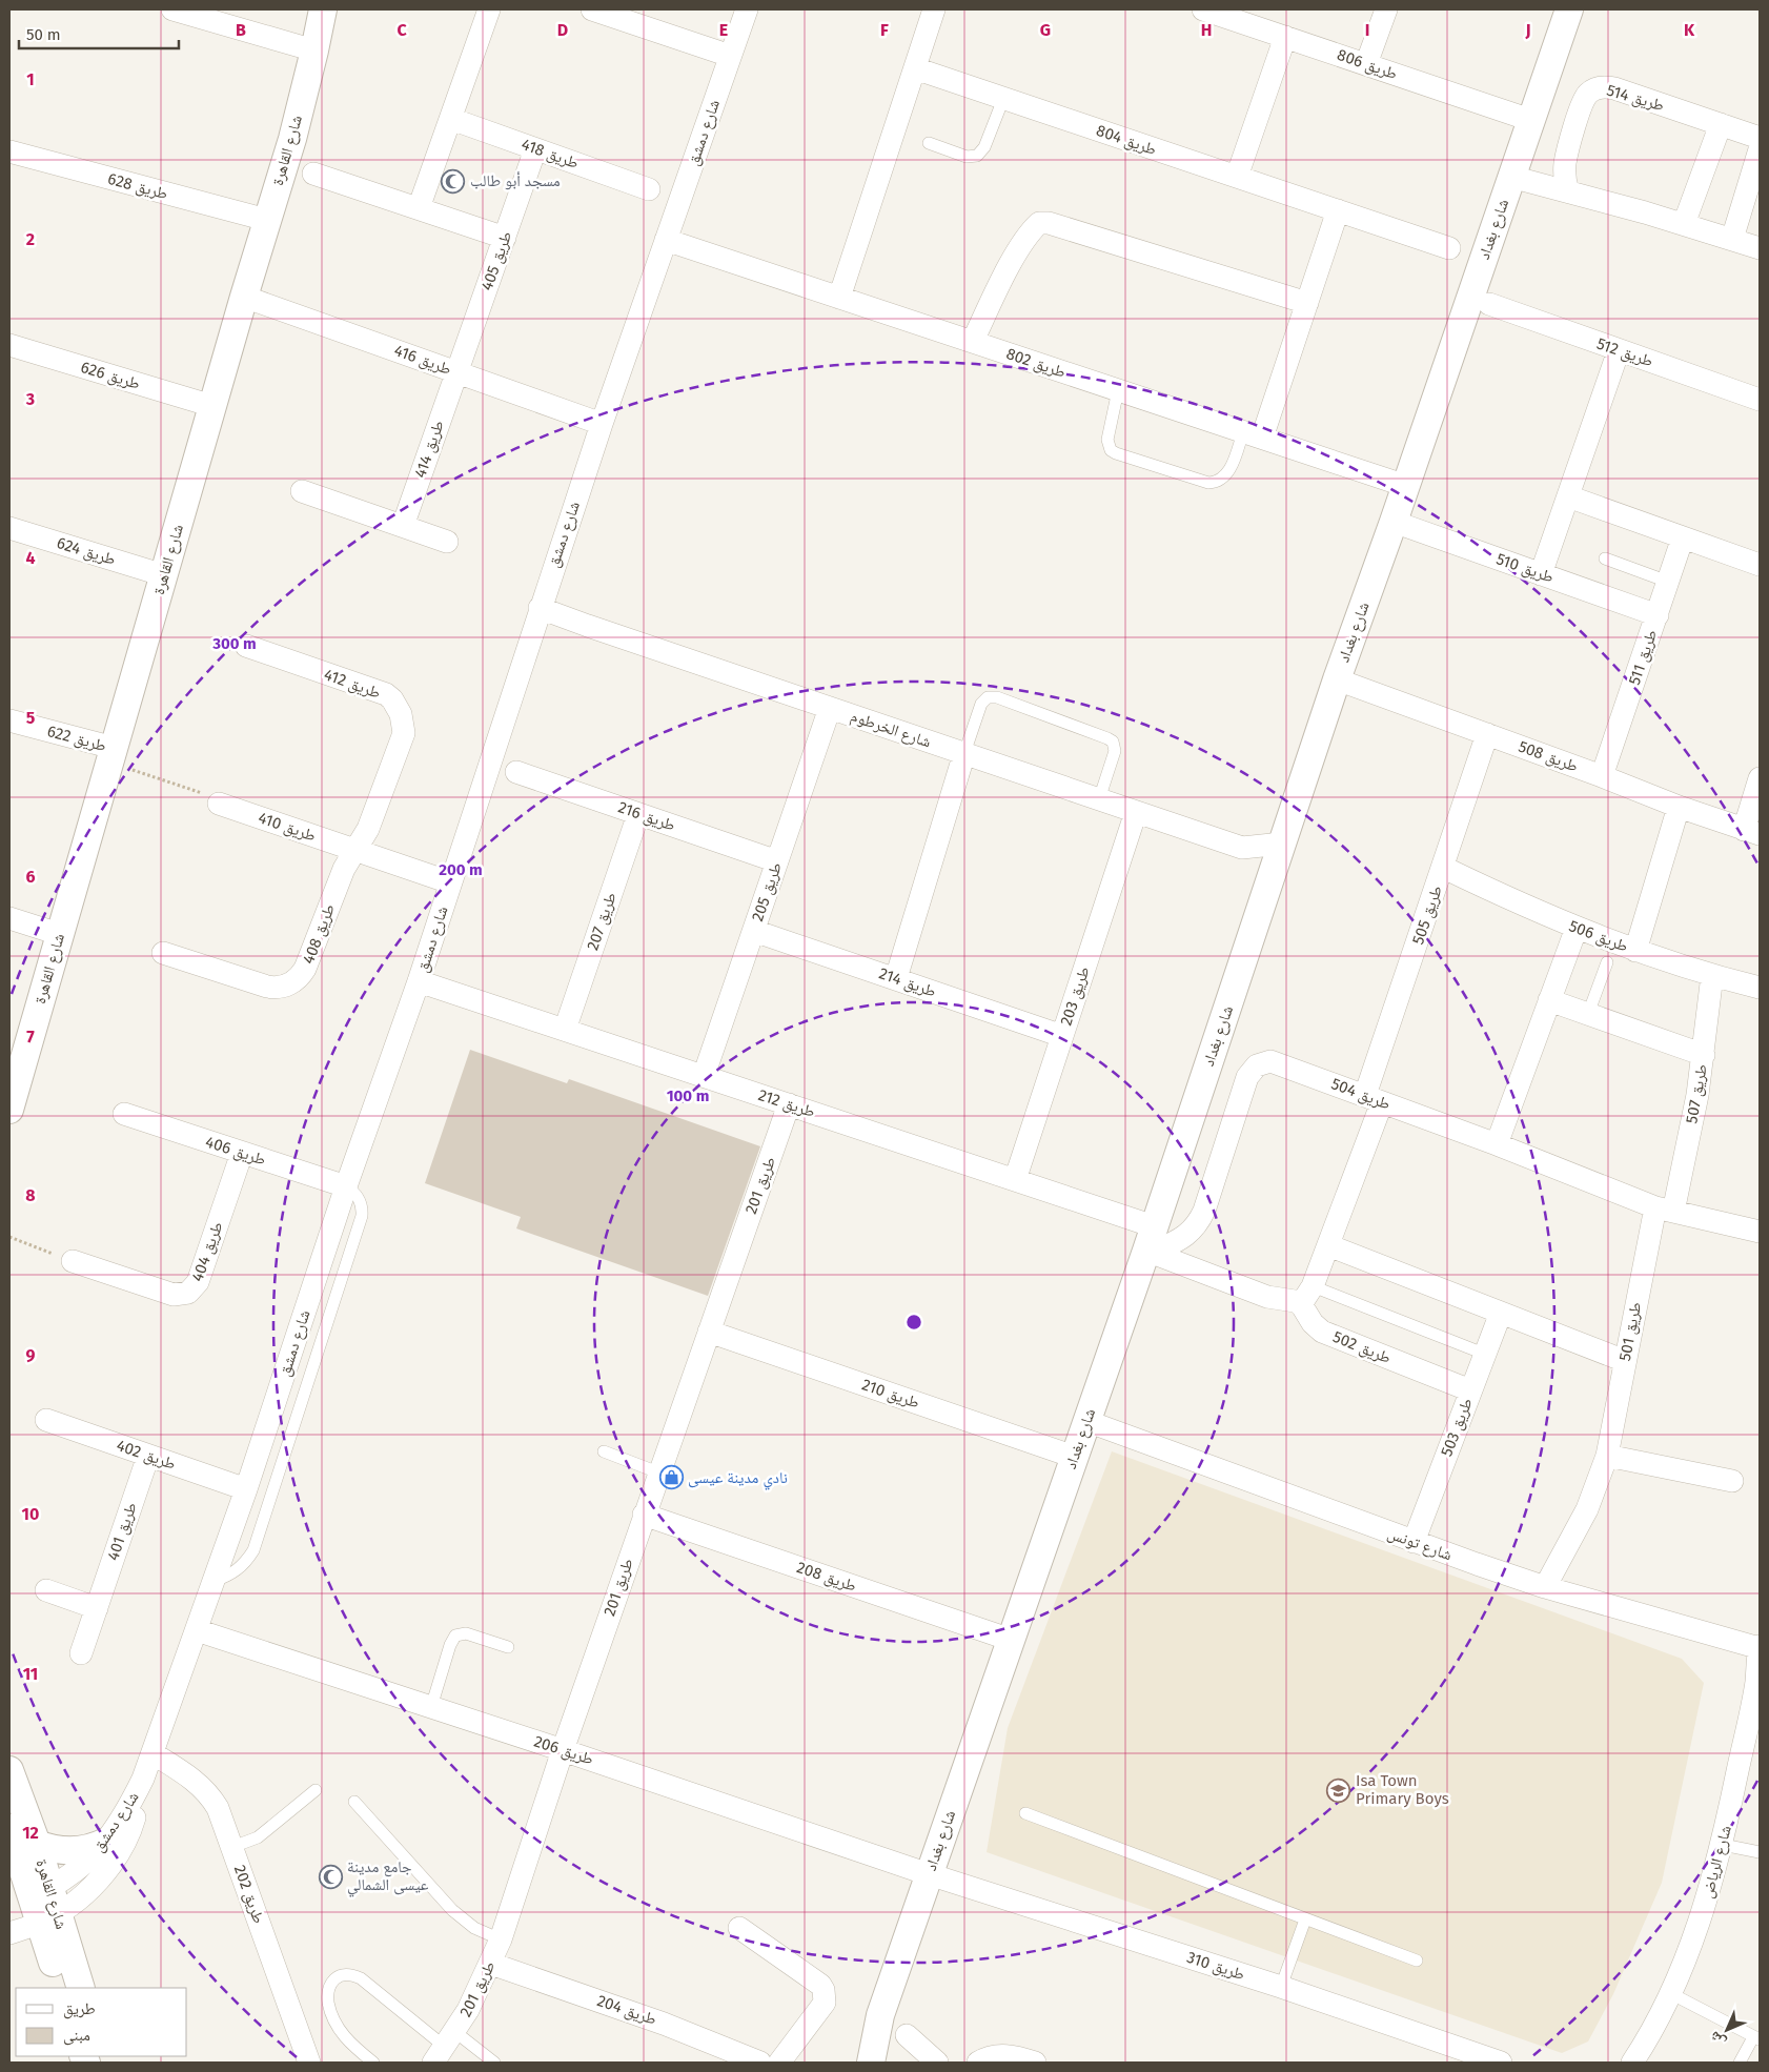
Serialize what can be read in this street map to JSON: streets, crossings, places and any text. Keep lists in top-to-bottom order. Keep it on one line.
{"streets":{"street":["طريق 806","طريق 514","شارع دمشق","طريق 804","شارع القاهرة","طريق 418","طريق 628","شارع بغداد","طريق 405","طريق 512","طريق 416","طريق 802","طريق 626","طريق 414","طريق 624","طريق 510","طريق 511","طريق 412","شارع الخرطوم","طريق 622","طريق 508","طريق 216","طريق 410","طريق 205","طريق 505","طريق 207","طريق 408","طريق 506","طريق 214","طريق 203","طريق 504","طريق 507","طريق 212","طريق 406","طريق 201","طريق 404","طريق 501","طريق 502","طريق 210","طريق 503","طريق 402","طريق 401","شارع تونس","طريق 208","طريق 206","شارع الرياض","طريق 202","طريق 310","طريق 204"]},"crossings":[["طريق 806","شارع بغداد"],["شارع دمشق","شارع القاهرة"],["شارع دمشق","طريق 416"],["شارع دمشق","طريق 802"],["شارع دمشق","شارع الخرطوم"],["شارع دمشق","طريق 212"],["شارع دمشق","طريق 406"],["شارع دمشق","طريق 402"],["شارع دمشق","طريق 206"],["شارع دمشق","طريق 202"],["شارع القاهرة","طريق 628"],["شارع القاهرة","طريق 416"],["شارع القاهرة","طريق 626"],["شارع القاهرة","طريق 624"],["شارع القاهرة","طريق 622"],["طريق 418","طريق 405"],["شارع بغداد","طريق 802"],["شارع بغداد","طريق 510"],["شارع بغداد","شارع الخرطوم"],["شارع بغداد","طريق 508"],["شارع بغداد","طريق 504"],["شارع بغداد","طريق 212"],["شارع بغداد","طريق 210"],["شارع بغداد","شارع تونس"],["شارع بغداد","طريق 208"],["شارع بغداد","طريق 206"],["شارع بغداد","طريق 310"],["طريق 405","طريق 416"],["طريق 405","طريق 414"],["طريق 416","طريق 414"],["طريق 510","طريق 511"],["طريق 511","طريق 508"],["طريق 412","طريق 410"],["طريق 412","طريق 408"],["شارع الخرطوم","طريق 205"],["شارع الخرطوم","طريق 203"],["طريق 508","طريق 505"],["طريق 216","طريق 205"],["طريق 216","طريق 207"],["طريق 410","طريق 408"],["طريق 205","طريق 214"],["طريق 205","طريق 212"],["طريق 505","طريق 506"],["طريق 505","طريق 504"],["طريق 207","طريق 212"],["طريق 506","طريق 507"],["طريق 214","طريق 203"],["طريق 203","طريق 212"],["طريق 504","طريق 507"],["طريق 504","طريق 212"],["طريق 504","طريق 501"],["طريق 507","طريق 501"],["طريق 212","طريق 201"],["طريق 406","طريق 404"],["طريق 201","طريق 210"],["طريق 201","طريق 208"],["طريق 201","طريق 206"],["طريق 201","طريق 204"],["طريق 501","شارع تونس"],["طريق 502","طريق 503"],["طريق 503","شارع تونس"],["طريق 402","طريق 401"],["شارع تونس","شارع الرياض"],["طريق 206","طريق 310"]],"places":{"mosque":["مسجد أبو طالب","جامع مدينة عيسى الشمالي"],"shop":["نادي مدينة عيسى"],"school or university":["Isa Town Primary Boys"]},"legend":["طريق","مبنى"],"scale_bar":"50 m","north":"bottom left","grid":{"columns":["B","C","D","E","F","G","H","I","J","K"],"rows":["1","2","3","4","5","6","7","8","9","10","11","12"]},"rings":["300 m","200 m","100 m"]}
